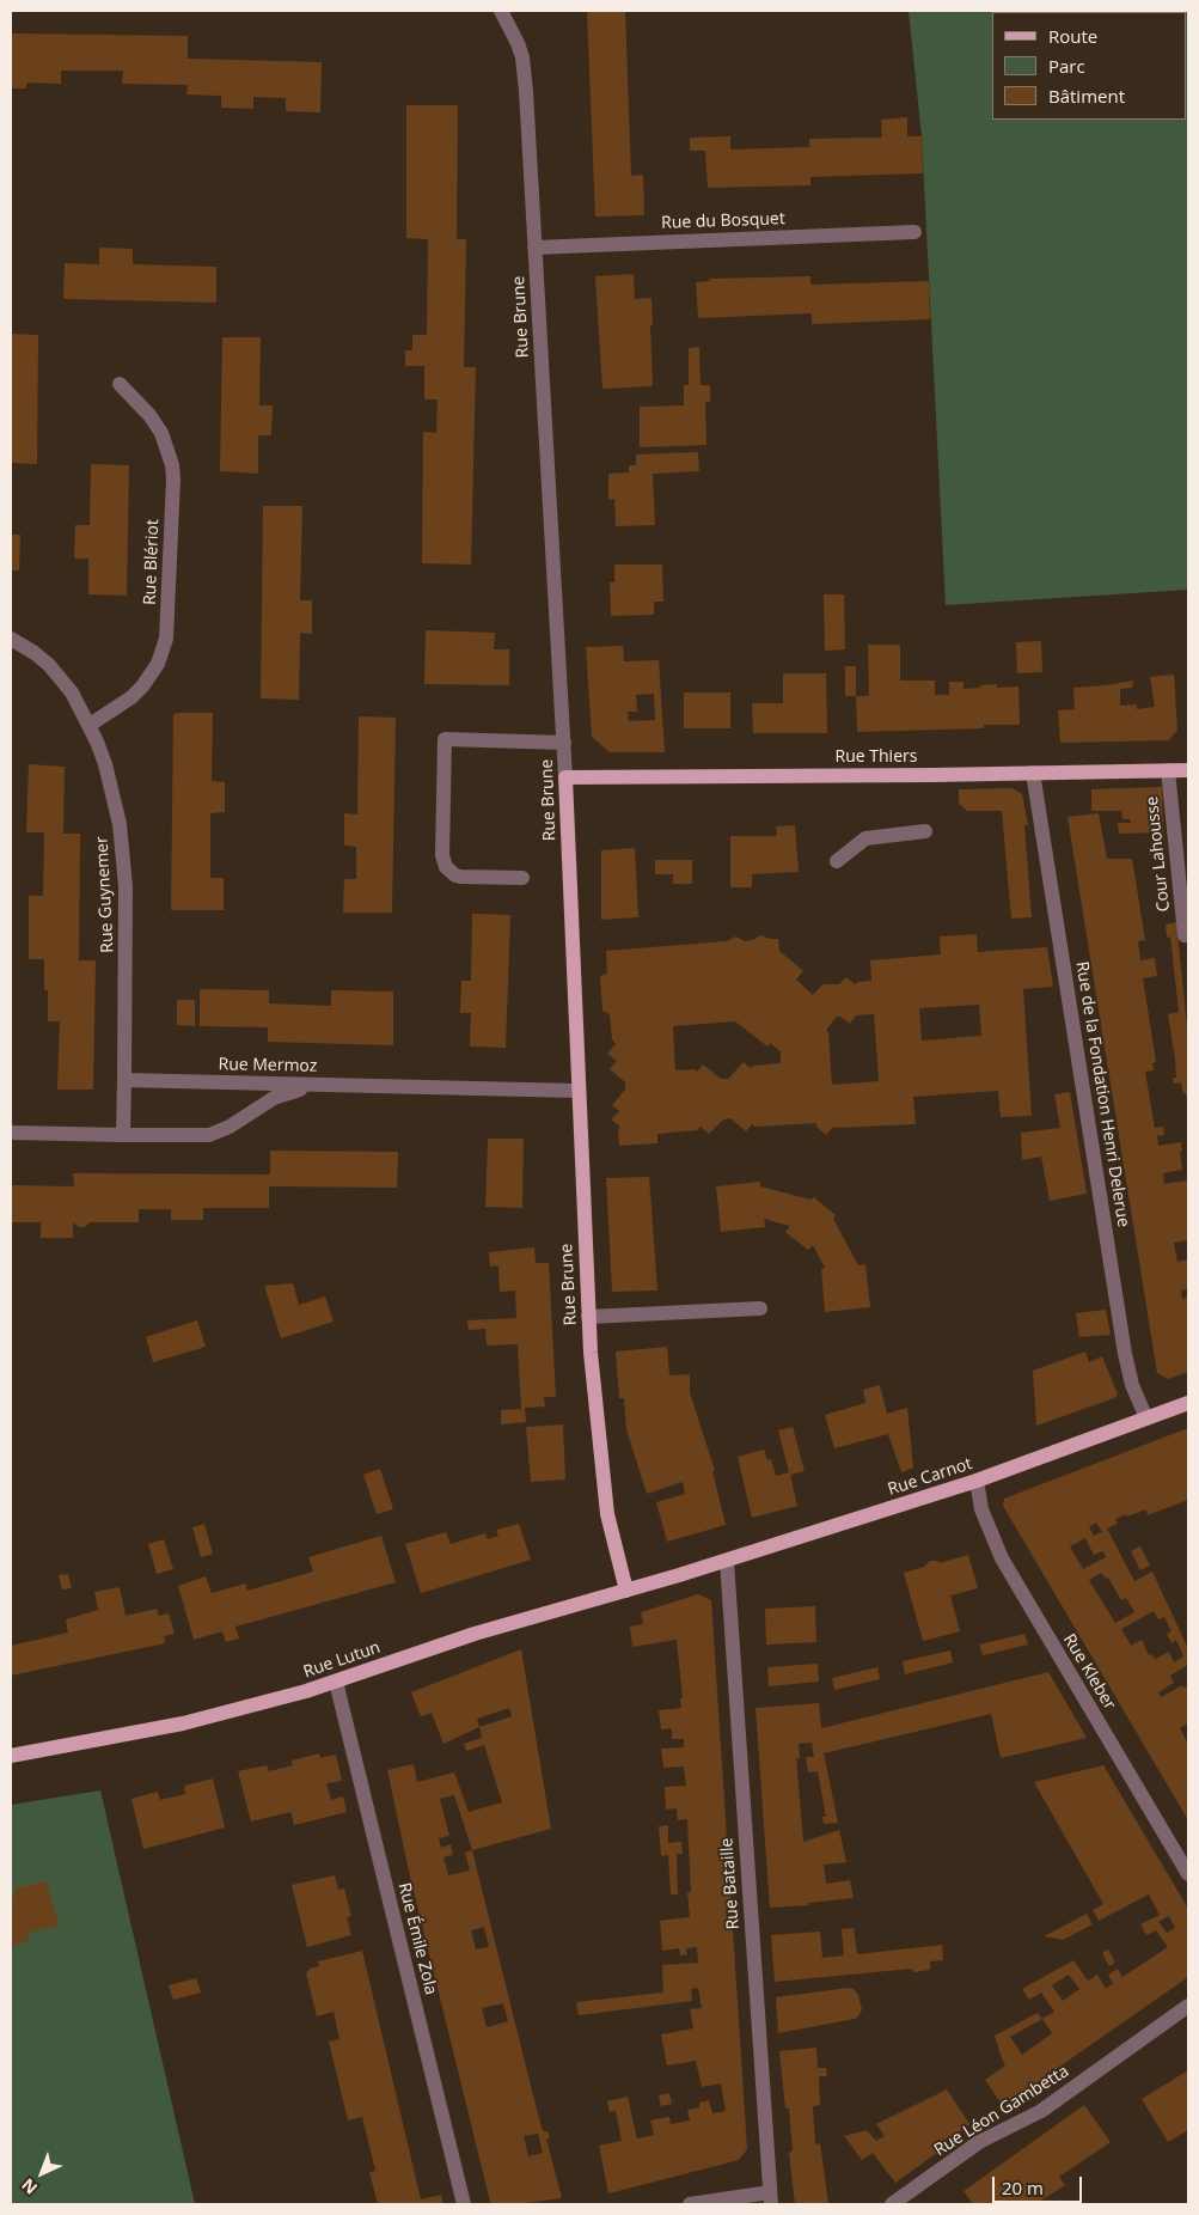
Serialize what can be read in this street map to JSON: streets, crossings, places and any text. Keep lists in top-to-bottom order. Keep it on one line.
{"streets":{"main road":["Rue Brune","Rue Thiers","Rue Carnot","Rue Lutun"],"street":["Rue du Bosquet","Rue Blériot","Cour Lahousse","Rue Guynemer","Rue Mermoz","Rue de la Fondation Henri Delerue","Rue Kleber","Rue Bataille","Rue Émile Zola","Rue Léon Gambetta"]},"crossings":[["Rue du Bosquet","Rue Brune"],["Rue Brune","Rue Thiers"],["Rue Brune","Rue Mermoz"],["Rue Brune","Rue Lutun"],["Rue Blériot","Rue Guynemer"],["Rue Thiers","Cour Lahousse"],["Rue Thiers","Rue de la Fondation Henri Delerue"],["Rue Guynemer","Rue Mermoz"],["Rue de la Fondation Henri Delerue","Rue Carnot"],["Rue Carnot","Rue Lutun"],["Rue Carnot","Rue Kleber"],["Rue Carnot","Rue Bataille"],["Rue Lutun","Rue Émile Zola"]],"legend":["Route","Parc","Bâtiment"],"scale_bar":"20 m","north":"bottom left"}
